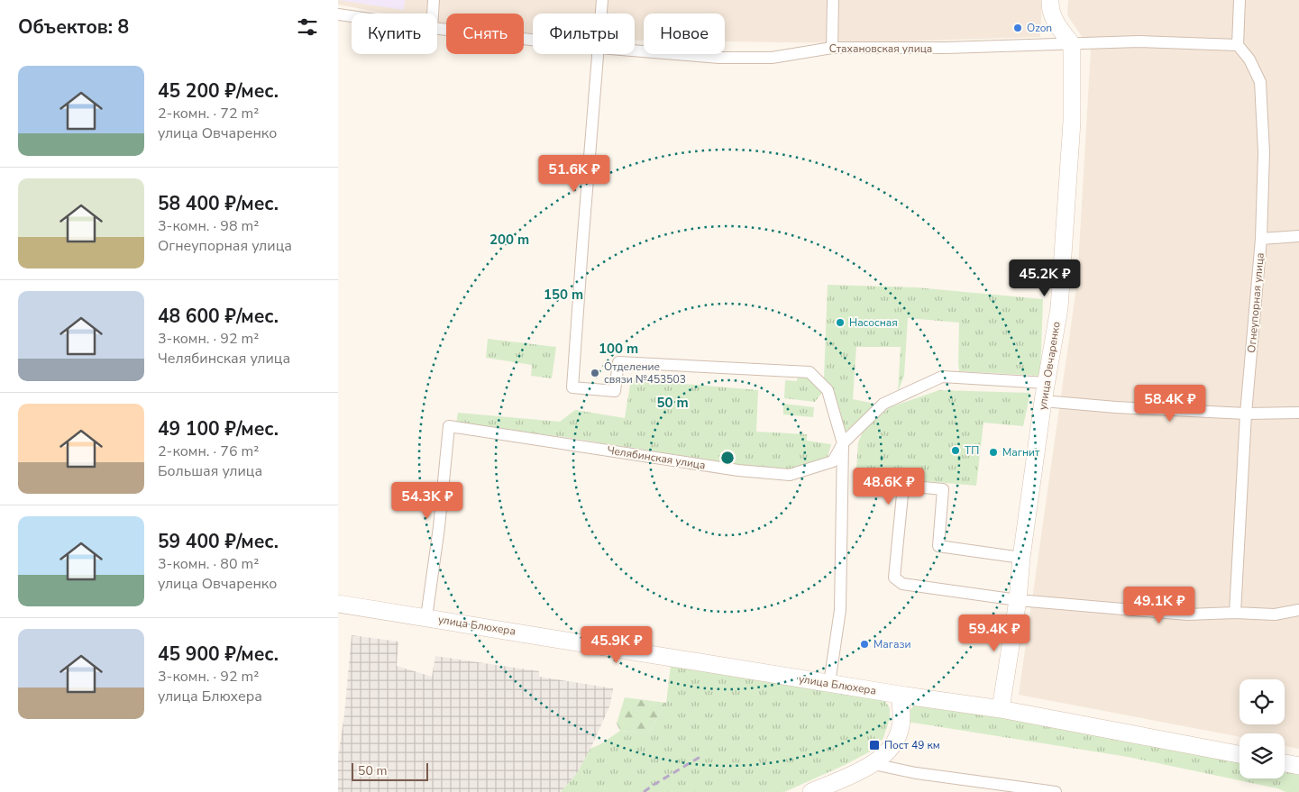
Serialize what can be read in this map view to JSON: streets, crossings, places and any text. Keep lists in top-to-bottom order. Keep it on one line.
{"streets":{"main road":["улица Овчаренко","улица Блюхера"],"street":["Стахановская улица","Огнеупорная улица","Челябинская улица"]},"crossings":[["Стахановская улица","Огнеупорная улица"],["Стахановская улица","улица Овчаренко"],["улица Овчаренко","Челябинская улица"],["улица Овчаренко","улица Блюхера"],["Челябинская улица","улица Блюхера"]],"places":{"other":["Ozon","Насосная","Отделение связи №453503","ТП","Магнит","Магази"],"transit":["Пост 49 км"]},"scale_bar":"50 m","page":{"heading":"Объектов: 8","chip":["Купить","Снять","Фильтры","Новое"],"list":[{"name":"45 200 ₽/мес.","note":"2-комн. · 72 m² · улица Овчаренко"},{"name":"58 400 ₽/мес.","note":"3-комн. · 98 m² · Огнеупорная улица"},{"name":"48 600 ₽/мес.","note":"3-комн. · 92 m² · Челябинская улица"},{"name":"49 100 ₽/мес.","note":"2-комн. · 76 m² · Большая улица"},{"name":"59 400 ₽/мес.","note":"3-комн. · 80 m² · улица Овчаренко"},{"name":"45 900 ₽/мес.","note":"3-комн. · 92 m² · улица Блюхера"}],"price":["51.6K ₽","45.2K ₽","58.4K ₽","48.6K ₽","54.3K ₽","49.1K ₽","59.4K ₽","45.9K ₽"],"scale":"50 m"},"rings":["200 m","150 m","100 m","50 m"]}
